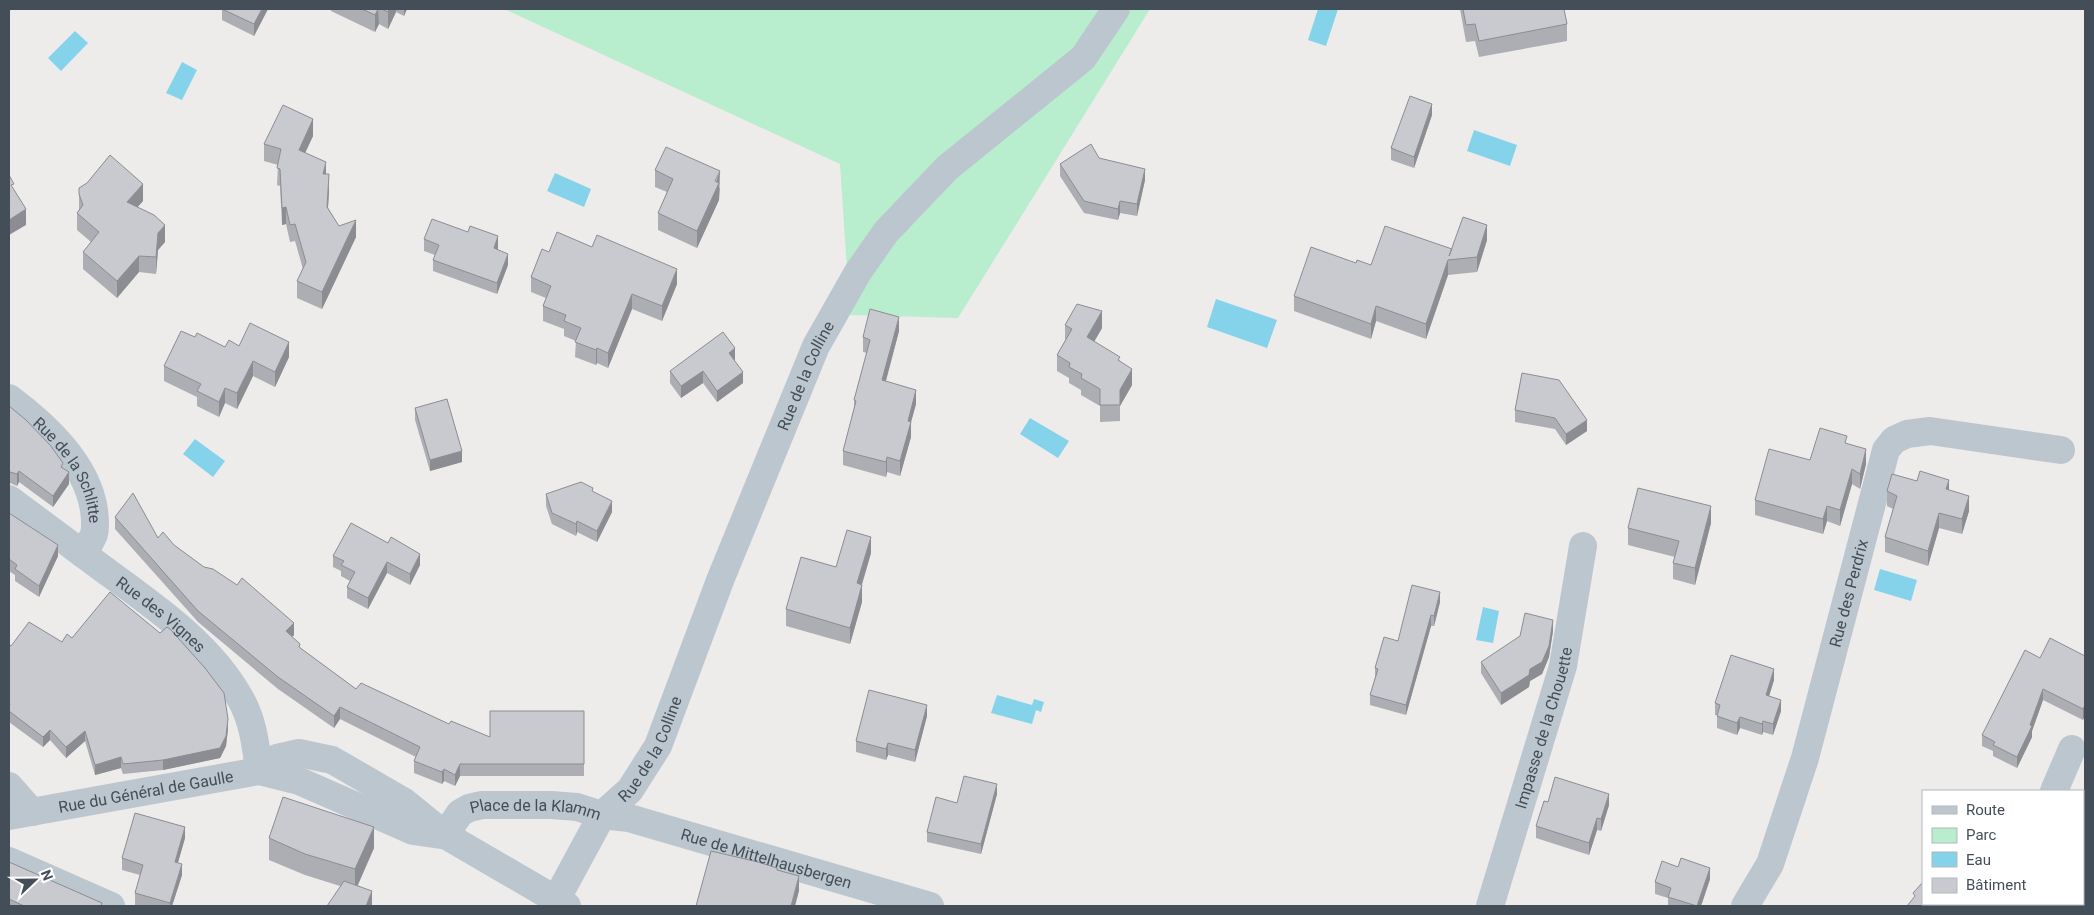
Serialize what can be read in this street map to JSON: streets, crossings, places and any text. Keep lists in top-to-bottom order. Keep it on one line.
{"streets":{"street":["Rue de la Colline","Rue de la Schlitte","Rue des Perdrix","Rue des Vignes","Impasse de la Chouette","Rue du Général de Gaulle","Place de la Klamm","Rue de Mittelhausbergen"]},"crossings":[["Rue de la Colline","Place de la Klamm"],["Rue de la Colline","Rue de Mittelhausbergen"],["Rue de la Schlitte","Rue des Vignes"],["Rue des Vignes","Rue du Général de Gaulle"],["Rue du Général de Gaulle","Place de la Klamm"],["Place de la Klamm","Rue de Mittelhausbergen"]],"legend":["Route","Parc","Eau","Bâtiment"],"north":"right"}
